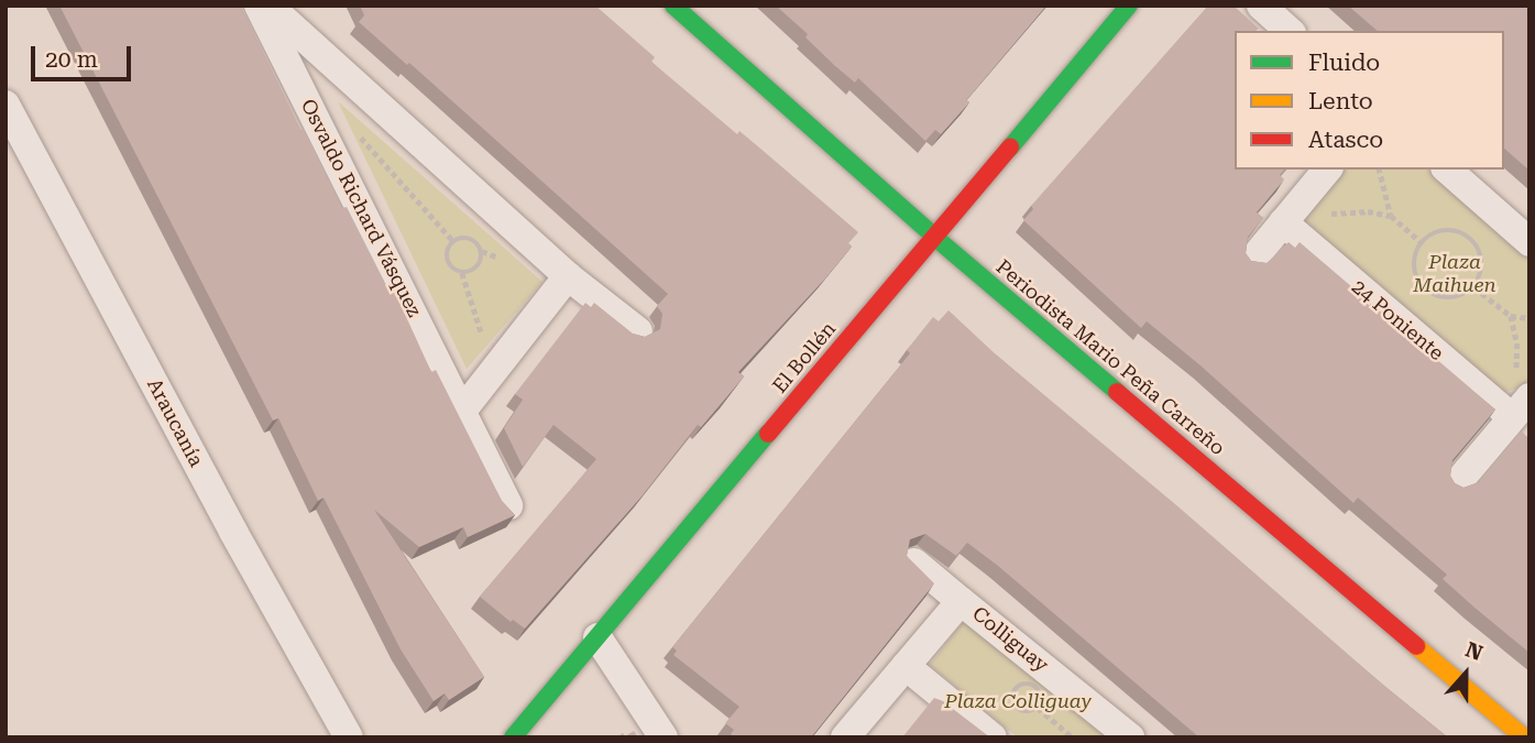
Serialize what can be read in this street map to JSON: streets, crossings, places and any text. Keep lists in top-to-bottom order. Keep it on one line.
{"streets":{"street":["Osvaldo Richard Vásquez","24 Poniente","El Bollén","Periodista Mario Peña Carreño","Araucanía","Colliguay"]},"crossings":[["El Bollén","Periodista Mario Peña Carreño"]],"parks":["Plaza Maihuen","Plaza Colliguay"],"legend":["Fluido","Lento","Atasco"],"scale_bar":"20 m","north":"top"}
